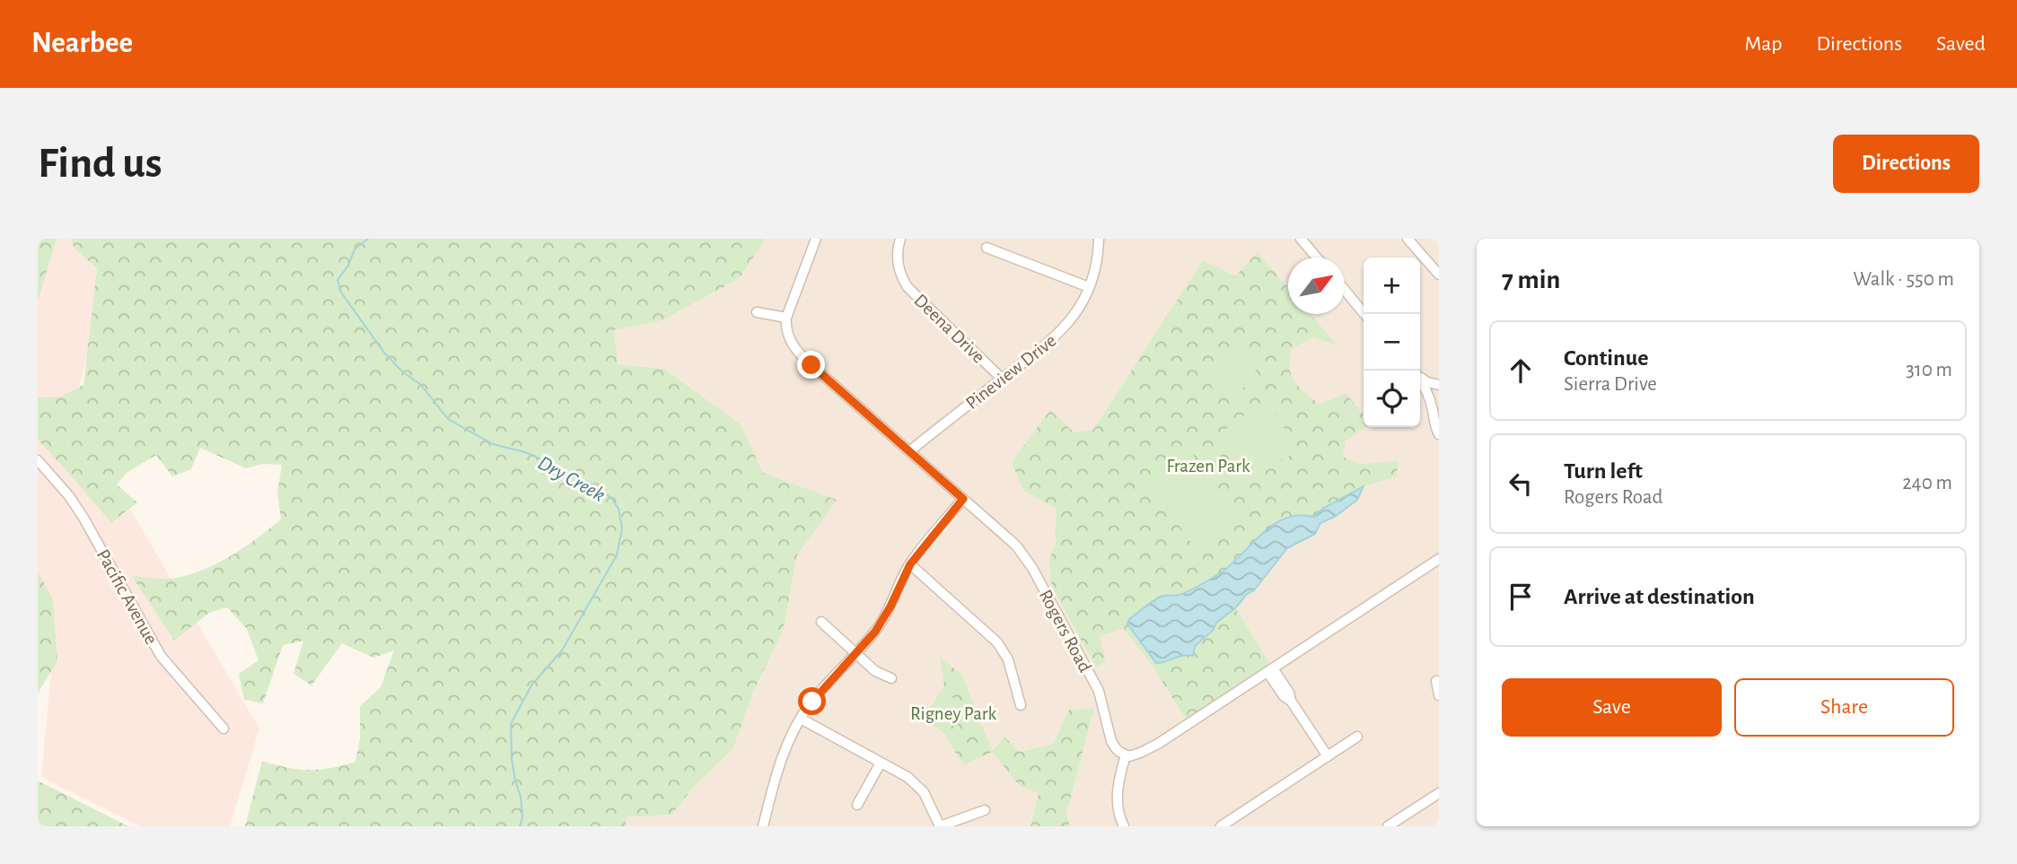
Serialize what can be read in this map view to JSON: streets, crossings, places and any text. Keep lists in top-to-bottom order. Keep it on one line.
{"streets":{"street":["Deena Drive","Pineview Drive","Pacific Avenue","Rogers Road"]},"crossings":[["Deena Drive","Pineview Drive"],["Pineview Drive","Rogers Road"]],"water":["Dry Creek"],"parks":["Frazen Park","Rigney Park"],"north":"top right","page":{"header":"Nearbee","nav":["Map","Directions","Saved"],"buttons":["Directions",["Save","Share"]],"title":"Find us","heading":["7 min","Walk · 550 m"],"map_buttons":["+","−"],"list":[["Continue","Sierra Drive","310 m"],["Turn left","Rogers Road","240 m"],"Arrive at destination"]}}
